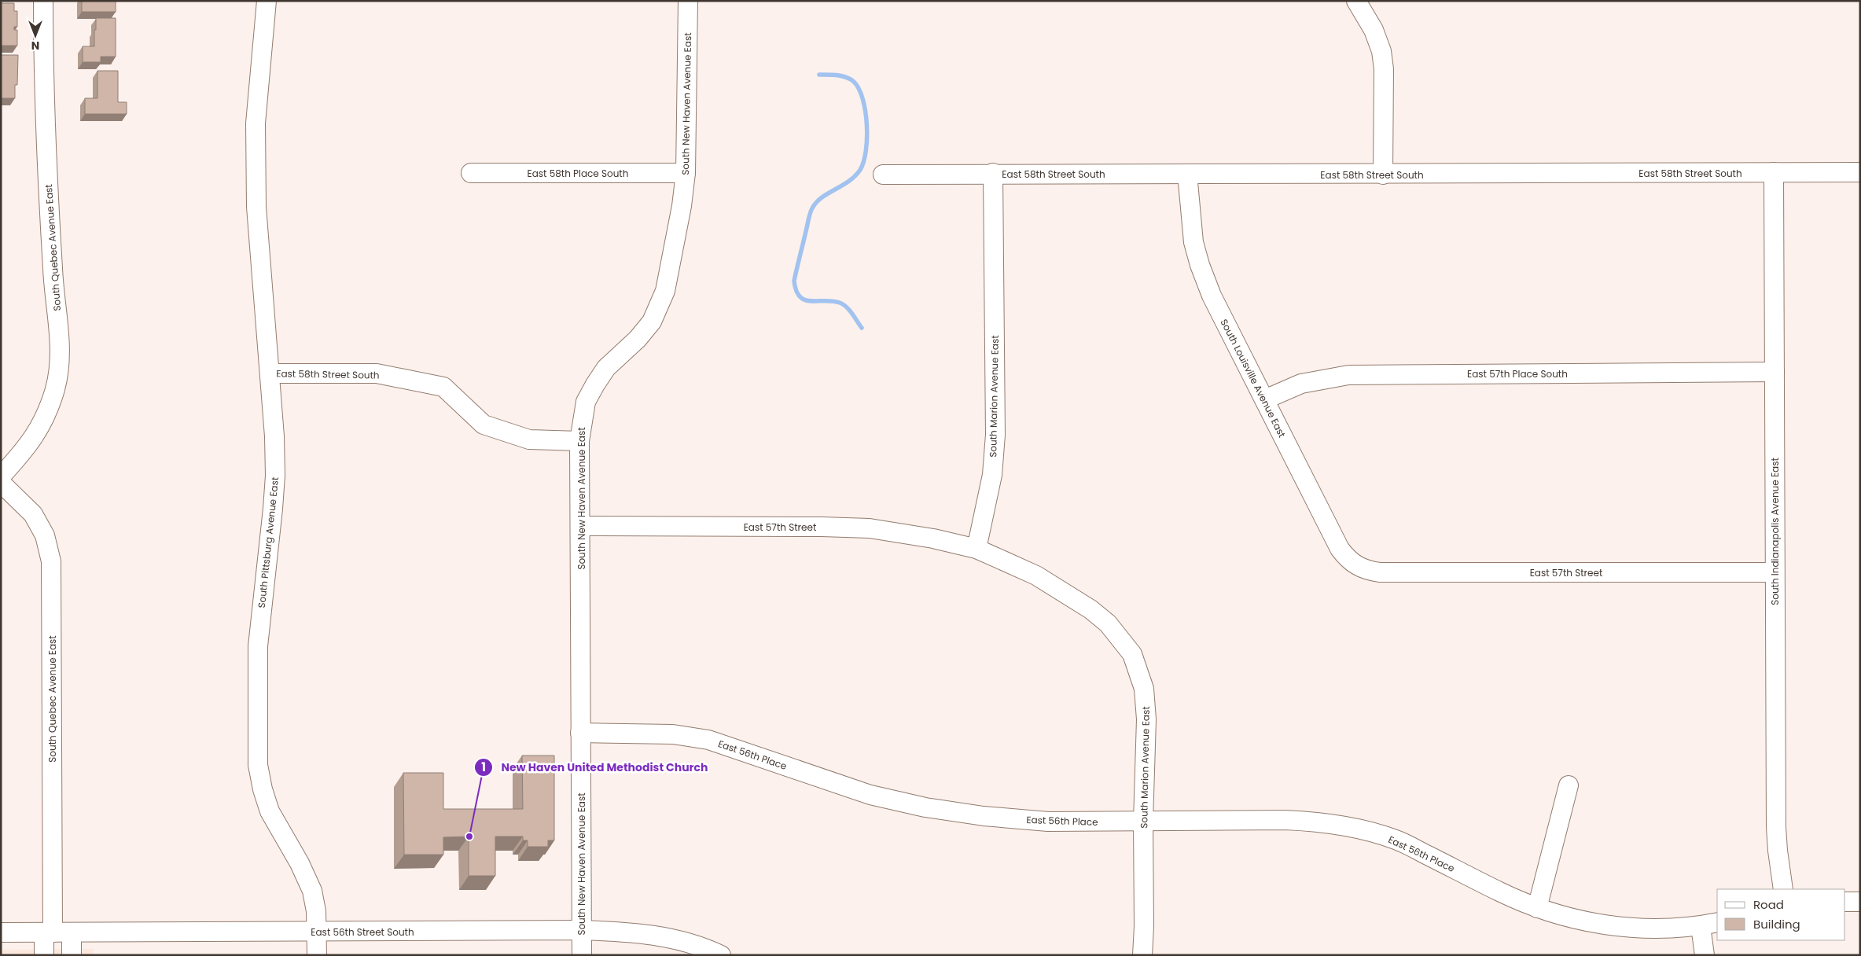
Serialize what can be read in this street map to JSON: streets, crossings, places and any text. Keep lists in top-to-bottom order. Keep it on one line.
{"streets":{"street":["South New Haven Avenue East","East 58th Place South","East 58th Street South","South Quebec Avenue East","East 57th Place South","South Louisville Avenue East","South Marion Avenue East","East 57th Street","South Indianapolis Avenue East","South Pittsburg Avenue East","East 56th Place","East 56th Street South"]},"crossings":[["South New Haven Avenue East","East 58th Place South"],["South New Haven Avenue East","East 58th Street South"],["South New Haven Avenue East","East 57th Street"],["South New Haven Avenue East","East 56th Place"],["South New Haven Avenue East","East 56th Street South"],["East 58th Street South","South Louisville Avenue East"],["East 58th Street South","South Marion Avenue East"],["East 58th Street South","South Indianapolis Avenue East"],["East 58th Street South","South Pittsburg Avenue East"],["South Quebec Avenue East","East 56th Street South"],["East 57th Place South","South Louisville Avenue East"],["East 57th Place South","South Indianapolis Avenue East"],["South Louisville Avenue East","East 57th Street"],["South Marion Avenue East","East 57th Street"],["South Marion Avenue East","East 56th Place"],["East 57th Street","South Indianapolis Avenue East"],["South Pittsburg Avenue East","East 56th Street South"]],"places":["New Haven United Methodist Church"],"legend":["Road","Building"],"north":"bottom"}
